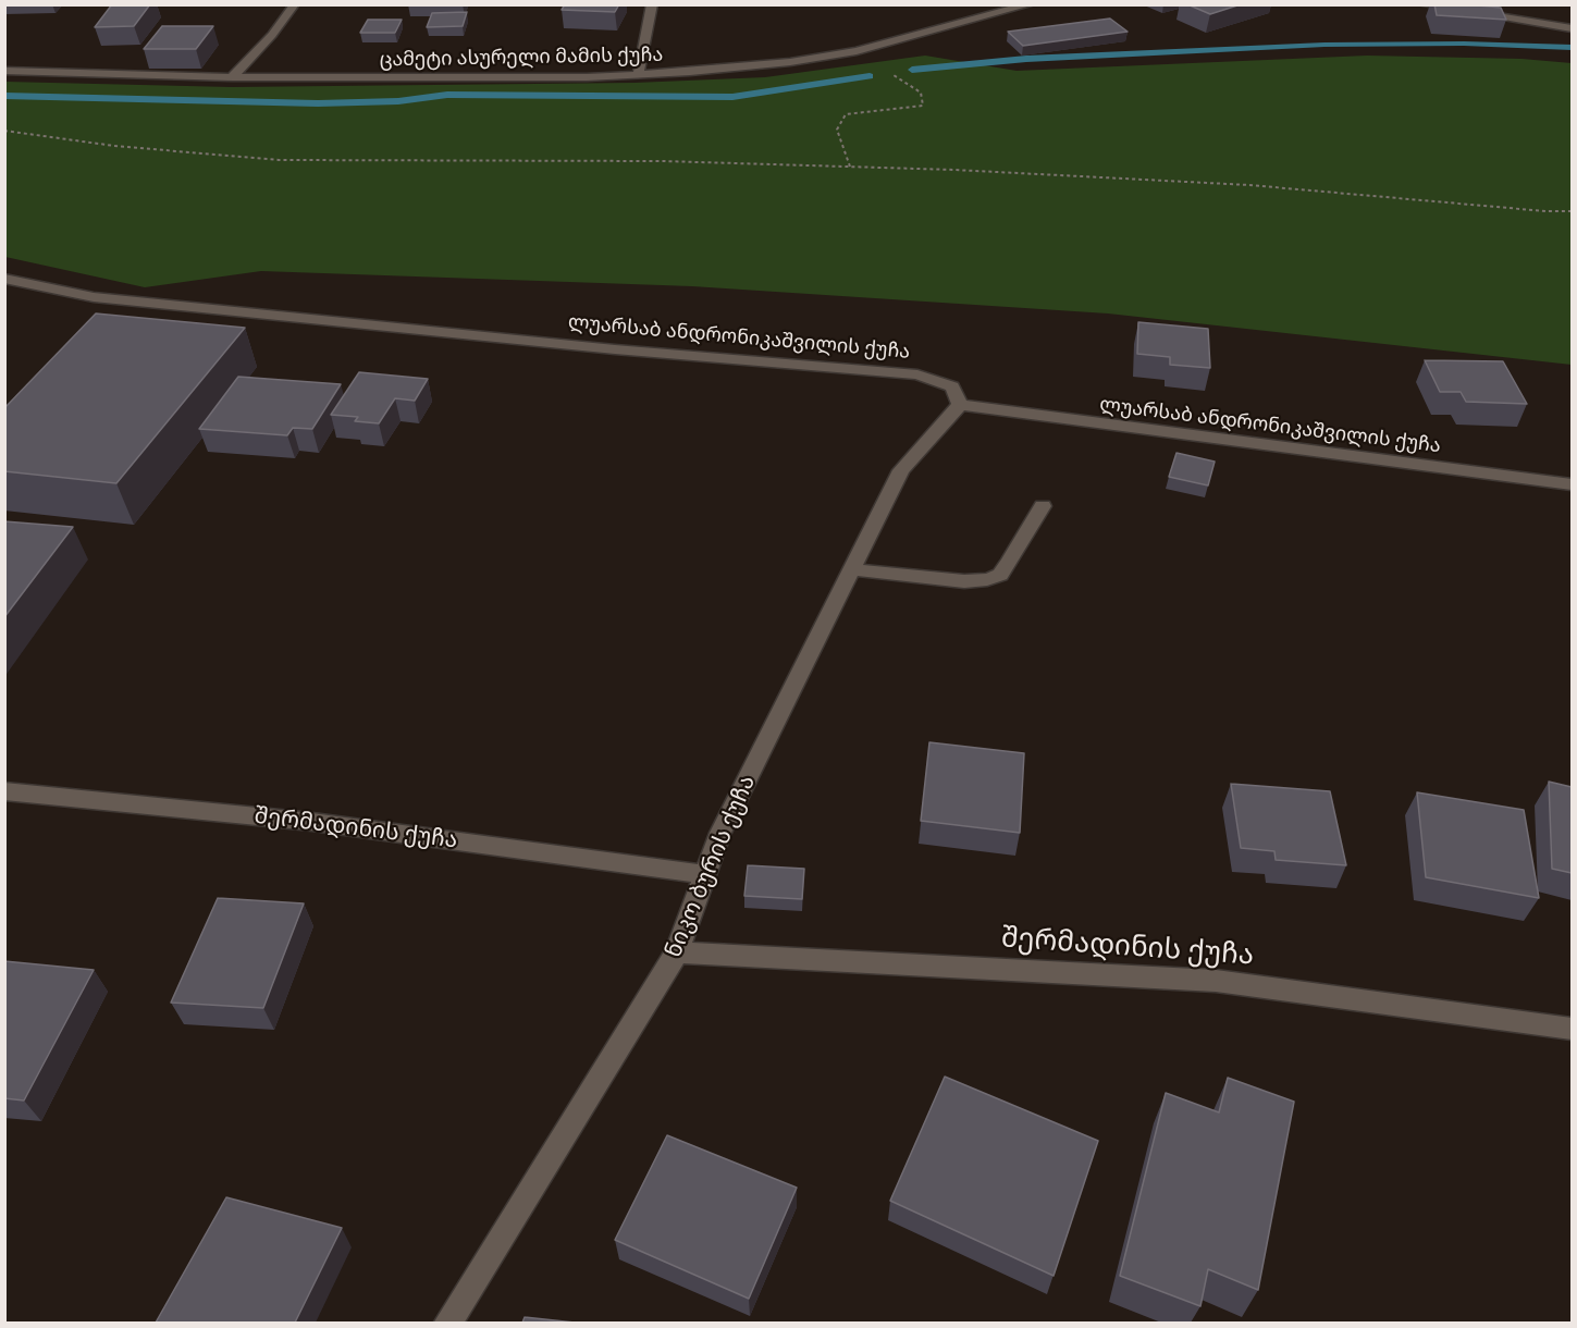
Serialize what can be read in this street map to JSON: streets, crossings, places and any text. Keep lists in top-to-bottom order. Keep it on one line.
{"streets":{"street":["ცამეტი ასურელი მამის ქუჩა","ლუარსაბ ანდრონიკაშვილის ქუჩა","შერმადინის ქუჩა","ნიკო ბურის ქუჩა"]},"crossings":[["ლუარსაბ ანდრონიკაშვილის ქუჩა","ნიკო ბურის ქუჩა"],["შერმადინის ქუჩა","ნიკო ბურის ქუჩა"]]}
